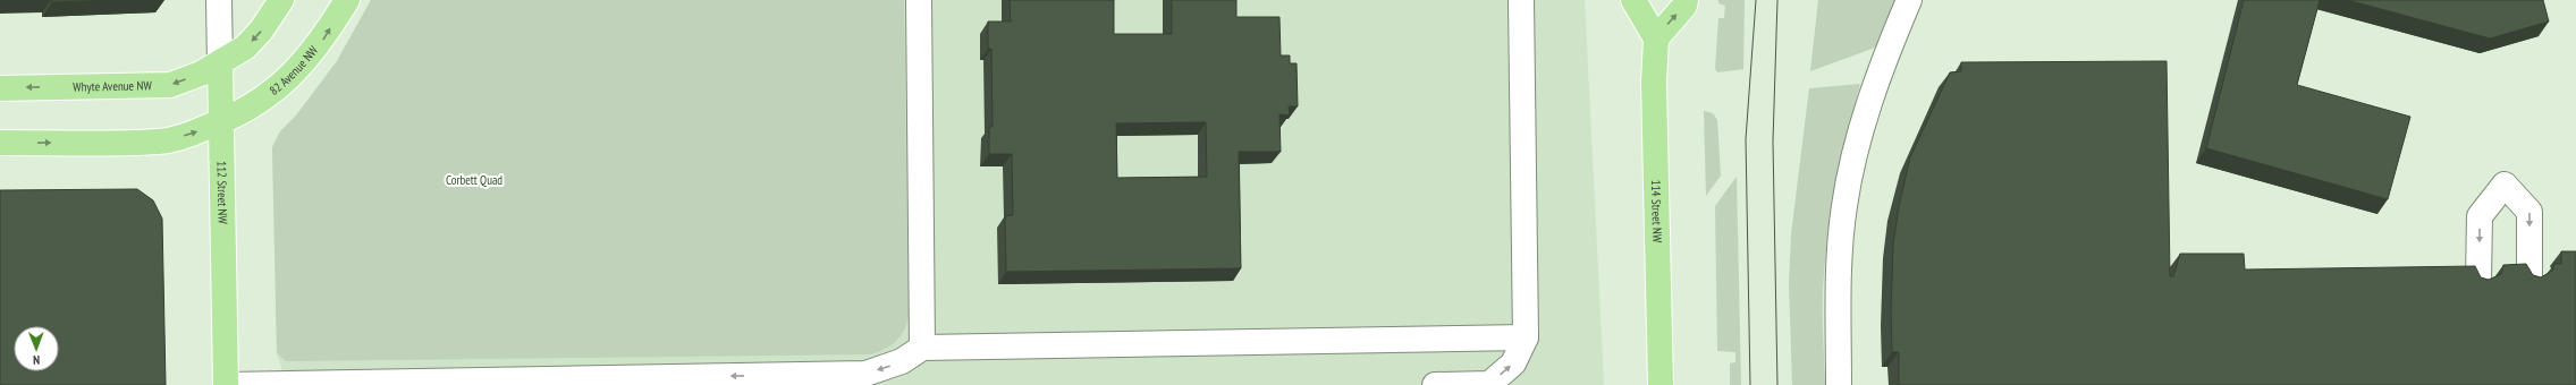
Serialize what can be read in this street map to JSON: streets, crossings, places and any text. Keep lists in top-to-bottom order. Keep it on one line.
{"streets":{"main road":["82 Avenue NW","Whyte Avenue NW","112 Street NW","114 Street NW"]},"crossings":[["82 Avenue NW","112 Street NW"],["Whyte Avenue NW","112 Street NW"]],"parks":["Corbett Quad"],"north":"bottom"}
